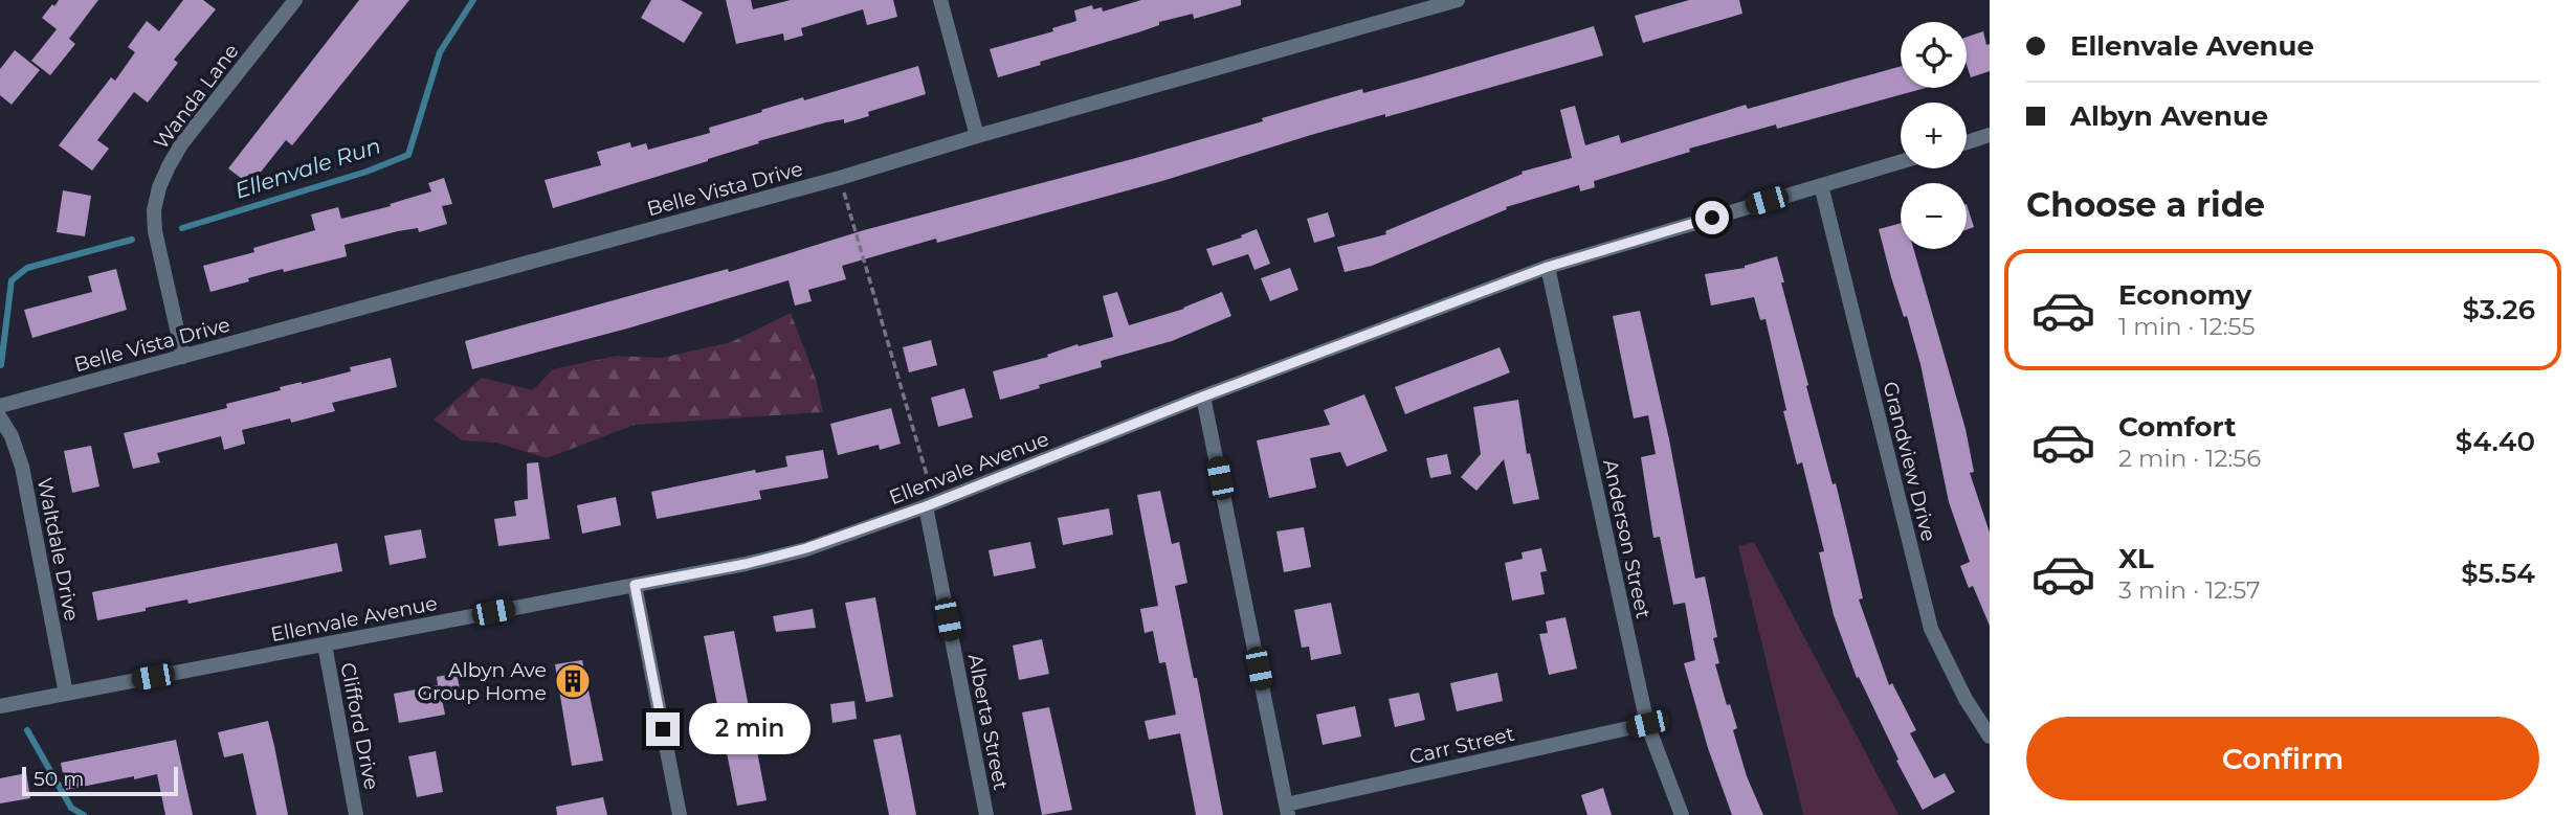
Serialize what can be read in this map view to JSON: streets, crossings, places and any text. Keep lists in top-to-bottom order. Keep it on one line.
{"streets":{"street":["Wanda Lane","Belle Vista Drive","Grandview Drive","Ellenvale Avenue","Anderson Street","Waltdale Drive","Alberta Street","Clifford Drive","Carr Street"]},"crossings":[["Wanda Lane","Belle Vista Drive"],["Grandview Drive","Ellenvale Avenue"],["Ellenvale Avenue","Anderson Street"],["Ellenvale Avenue","Waltdale Drive"],["Ellenvale Avenue","Alberta Street"],["Ellenvale Avenue","Clifford Drive"],["Anderson Street","Carr Street"]],"water":["Ellenvale Run"],"places":{"building":["Albyn Ave Group Home"]},"scale_bar":"50 m","page":{"banner":["Ellenvale Avenue","Albyn Avenue"],"map_buttons":["+","−"],"heading":"Choose a ride","list":[{"name":"Economy","note":"1 min · 12:55","value":"$3.26"},{"name":"Comfort","note":"2 min · 12:56","value":"$4.40"},{"name":"XL","note":"3 min · 12:57","value":"$5.54"}],"buttons":"Confirm","bubble":"2 min","scale":"50 m"}}
